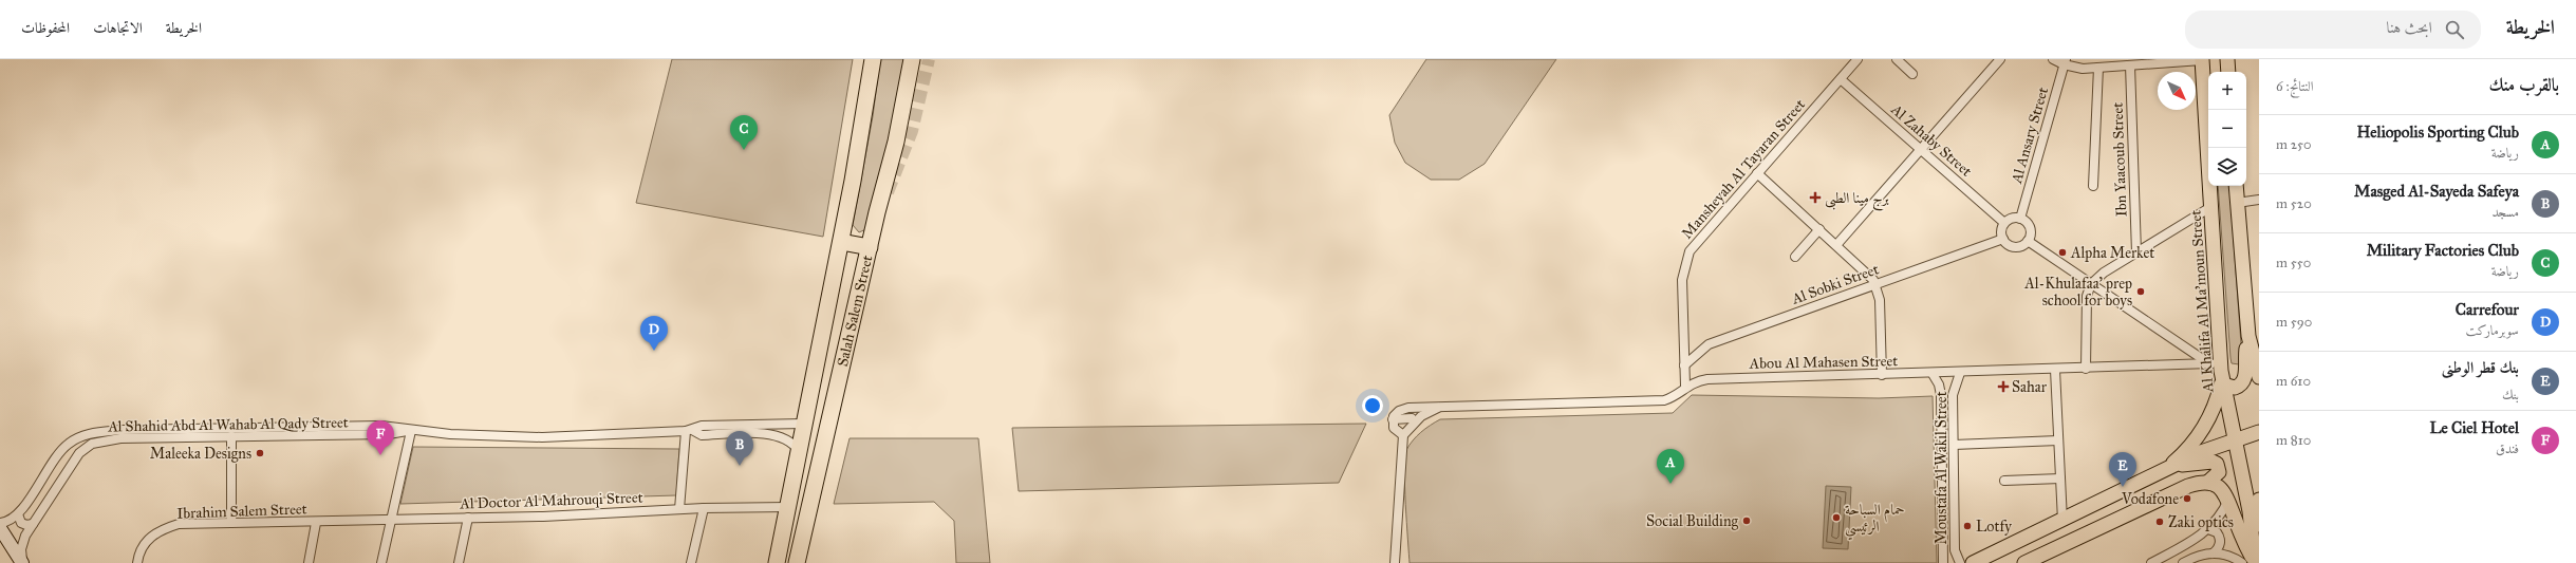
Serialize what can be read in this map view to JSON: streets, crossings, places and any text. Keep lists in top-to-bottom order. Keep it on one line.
{"streets":{"highway":["Salah Salem Street"],"main road":["Al Khalifa Al Ma'moun Street"],"street":["Al Ansary Street","Al Zahaby Street","Ibn Yaacoub Street","Mansheyah Al Tayaran Street","Al Sobki Street","Abou Al Mahasen Street","Al Shahid Abd Al Wahab Al Qady Street","Moustafa Al Wakil Street","Al Doctor Al Mahrouqi Street","Ibrahim Salem Street"]},"crossings":[["Al Ansary Street","Al Zahaby Street"],["Al Ansary Street","Al Sobki Street"],["Al Zahaby Street","Mansheyah Al Tayaran Street"],["Al Zahaby Street","Al Sobki Street"],["Mansheyah Al Tayaran Street","Al Sobki Street"],["Mansheyah Al Tayaran Street","Abou Al Mahasen Street"],["Al Khalifa Al Ma'moun Street","Abou Al Mahasen Street"],["Salah Salem Street","Al Shahid Abd Al Wahab Al Qady Street"],["Salah Salem Street","Al Doctor Al Mahrouqi Street"],["Abou Al Mahasen Street","Moustafa Al Wakil Street"],["Al Doctor Al Mahrouqi Street","Ibrahim Salem Street"]],"places":{"health":["برج مينا الطبى","Sahar"],"other":["Alpha Merket","Al-Khulafaa' prep school for boys","Maleeka Designs","Vodafone","حمام السباحة الرئيسي","Social Building","Zaki optics","Lotfy"]},"north":"bottom right","page":{"header":"الخريطة","search":"ابحث هنا","nav":["الخريطة","الاتجاهات","المحفوظات"],"heading":["بالقرب منك","النتائج: 6"],"map_buttons":["+","−"],"list":[{"mark":"A","name":"Heliopolis Sporting Club","note":"رياضة","value":"250 m"},{"mark":"B","name":"Masged Al-Sayeda Safeya","note":"مسجد","value":"520 m"},{"mark":"C","name":"Military Factories Club","note":"رياضة","value":"550 m"},{"mark":"D","name":"Carrefour","note":"سوبرماركت","value":"590 m"},{"mark":"E","name":"بنك قطر الوطنى","note":"بنك","value":"610 m"},{"mark":"F","name":"Le Ciel Hotel","note":"فندق","value":"810 m"}],"pins":["C","D","F","B","A","E"]}}
